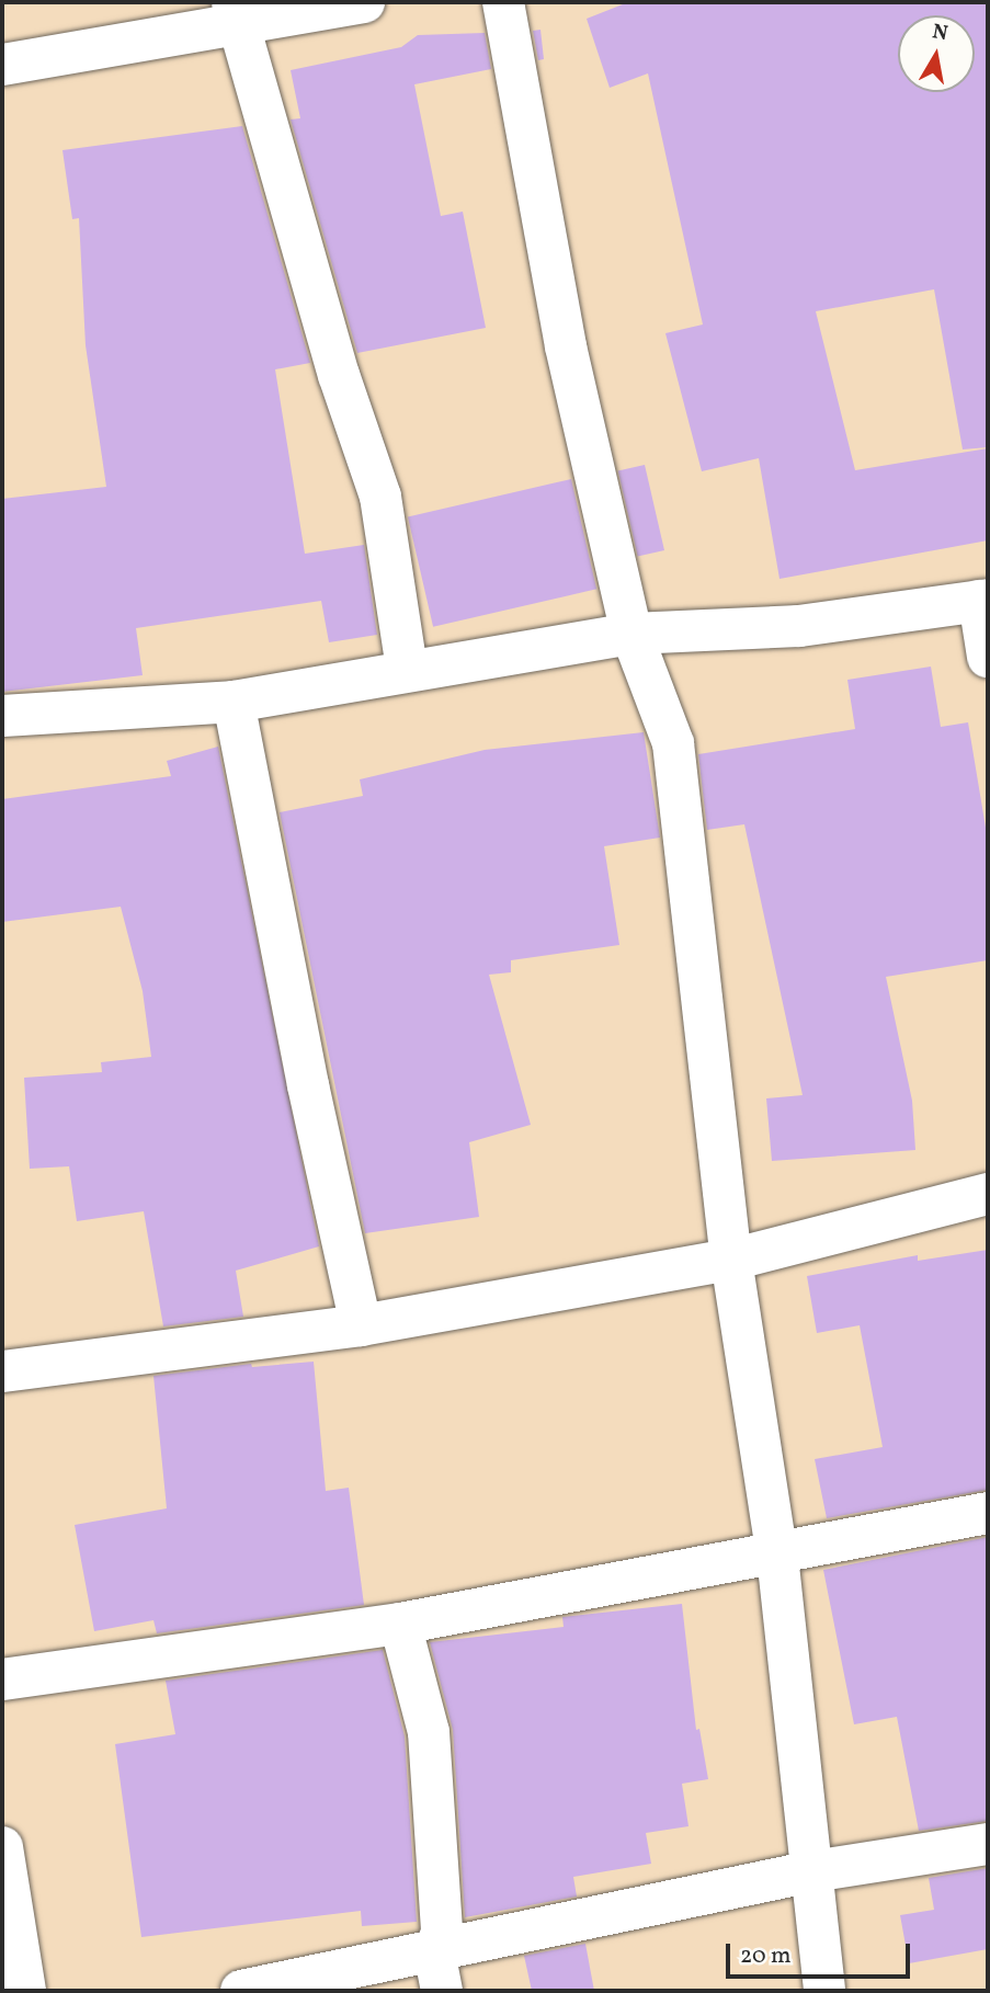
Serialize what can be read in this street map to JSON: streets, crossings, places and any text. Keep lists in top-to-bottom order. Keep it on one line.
{"scale_bar":"20 m","north":"top"}
